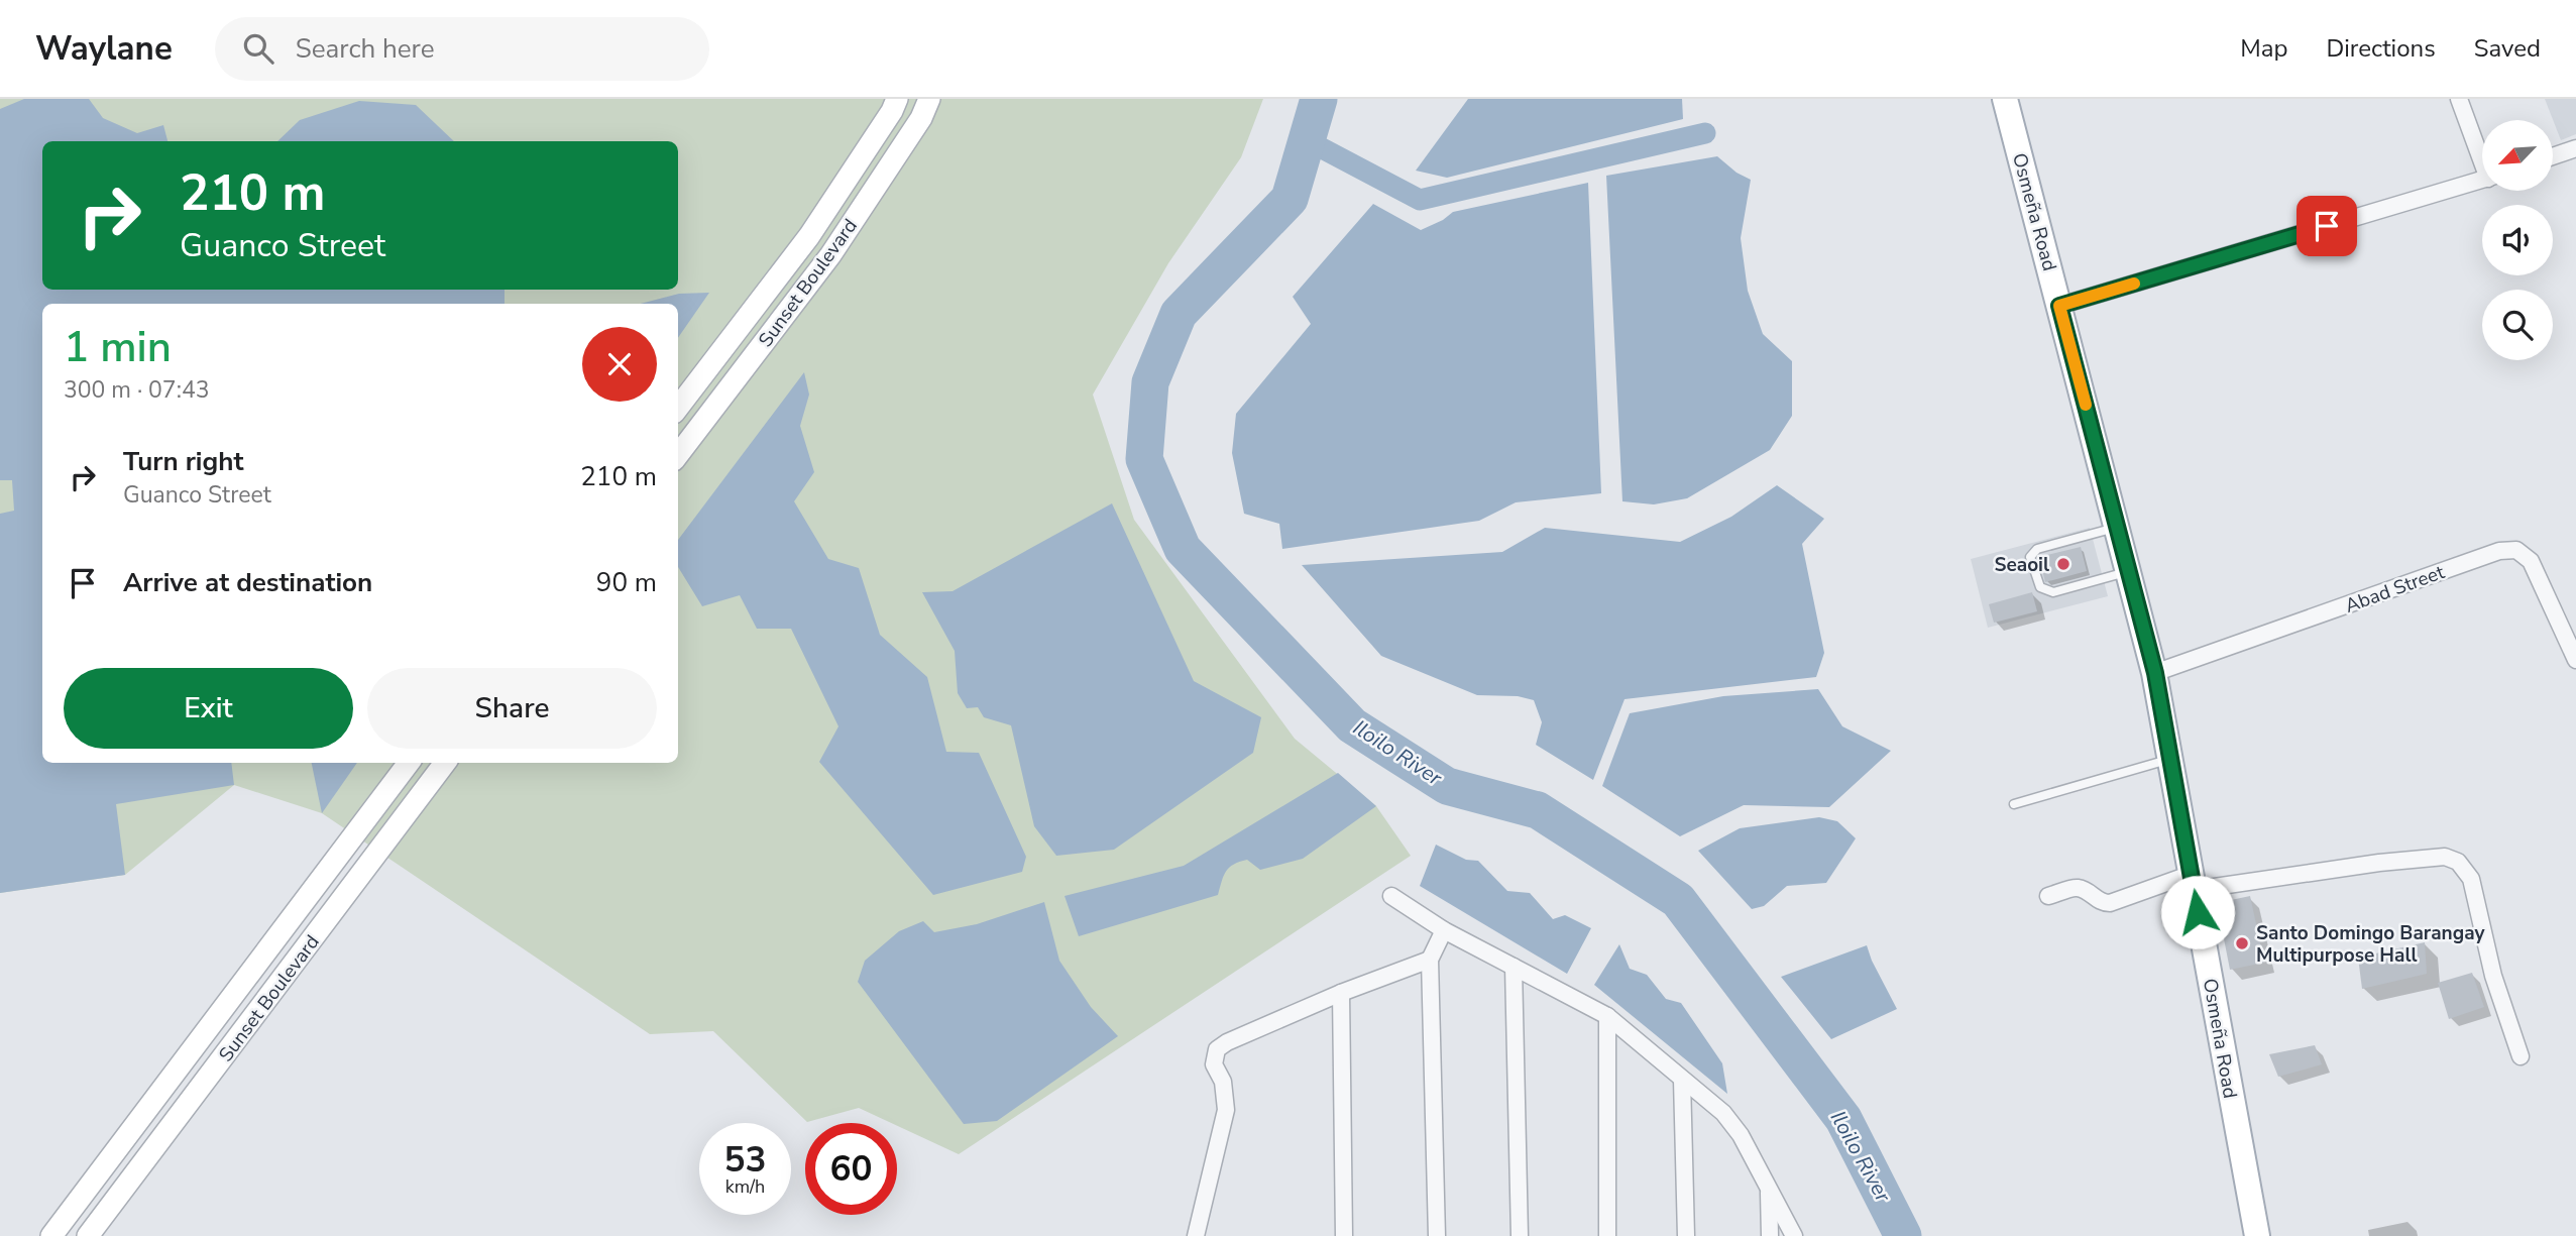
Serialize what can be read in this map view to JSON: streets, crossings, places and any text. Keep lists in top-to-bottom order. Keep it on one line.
{"streets":{"main road":["Osmeña Road","Sunset Boulevard"],"street":["Abad Street"]},"crossings":[["Osmeña Road","Abad Street"]],"water":["Iloilo River"],"places":["Seaoil","Santo Domingo Barangay Multipurpose Hall"],"north":"bottom left","page":{"header":"Waylane","search":"Search here","nav":["Map","Directions","Saved"],"turn":["210 m","Guanco Street"],"heading":["1 min","300 m · 07:43"],"list":[{"name":"Turn right","note":"Guanco Street","value":"210 m"},{"name":"Arrive at destination","value":"90 m"}],"buttons":["Exit","Share"],"speed":"53 km/h","limit":"60"}}
